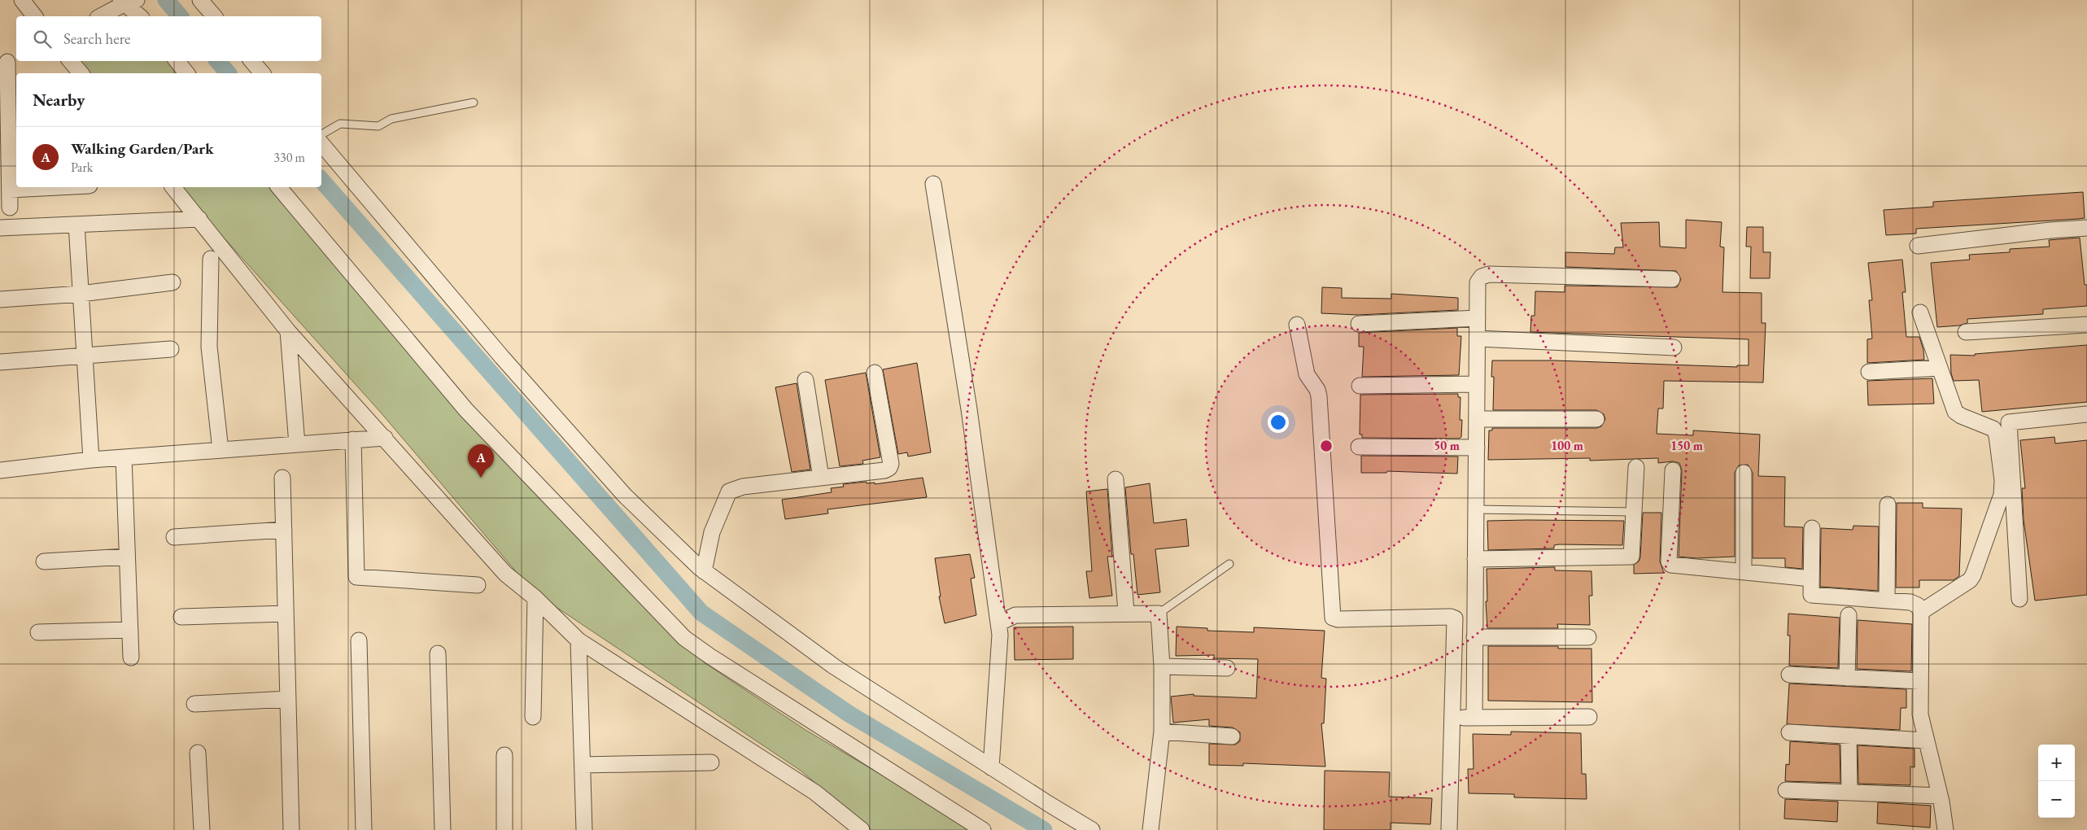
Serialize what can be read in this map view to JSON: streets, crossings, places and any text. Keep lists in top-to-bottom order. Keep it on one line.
{"page":{"search":"Search here","heading":"Nearby","list":[{"mark":"A","name":"Walking Garden/Park","note":"Park","value":"330 m"}],"pins":"A","map_buttons":["+","−"]},"rings":["50 m","100 m","150 m"]}
